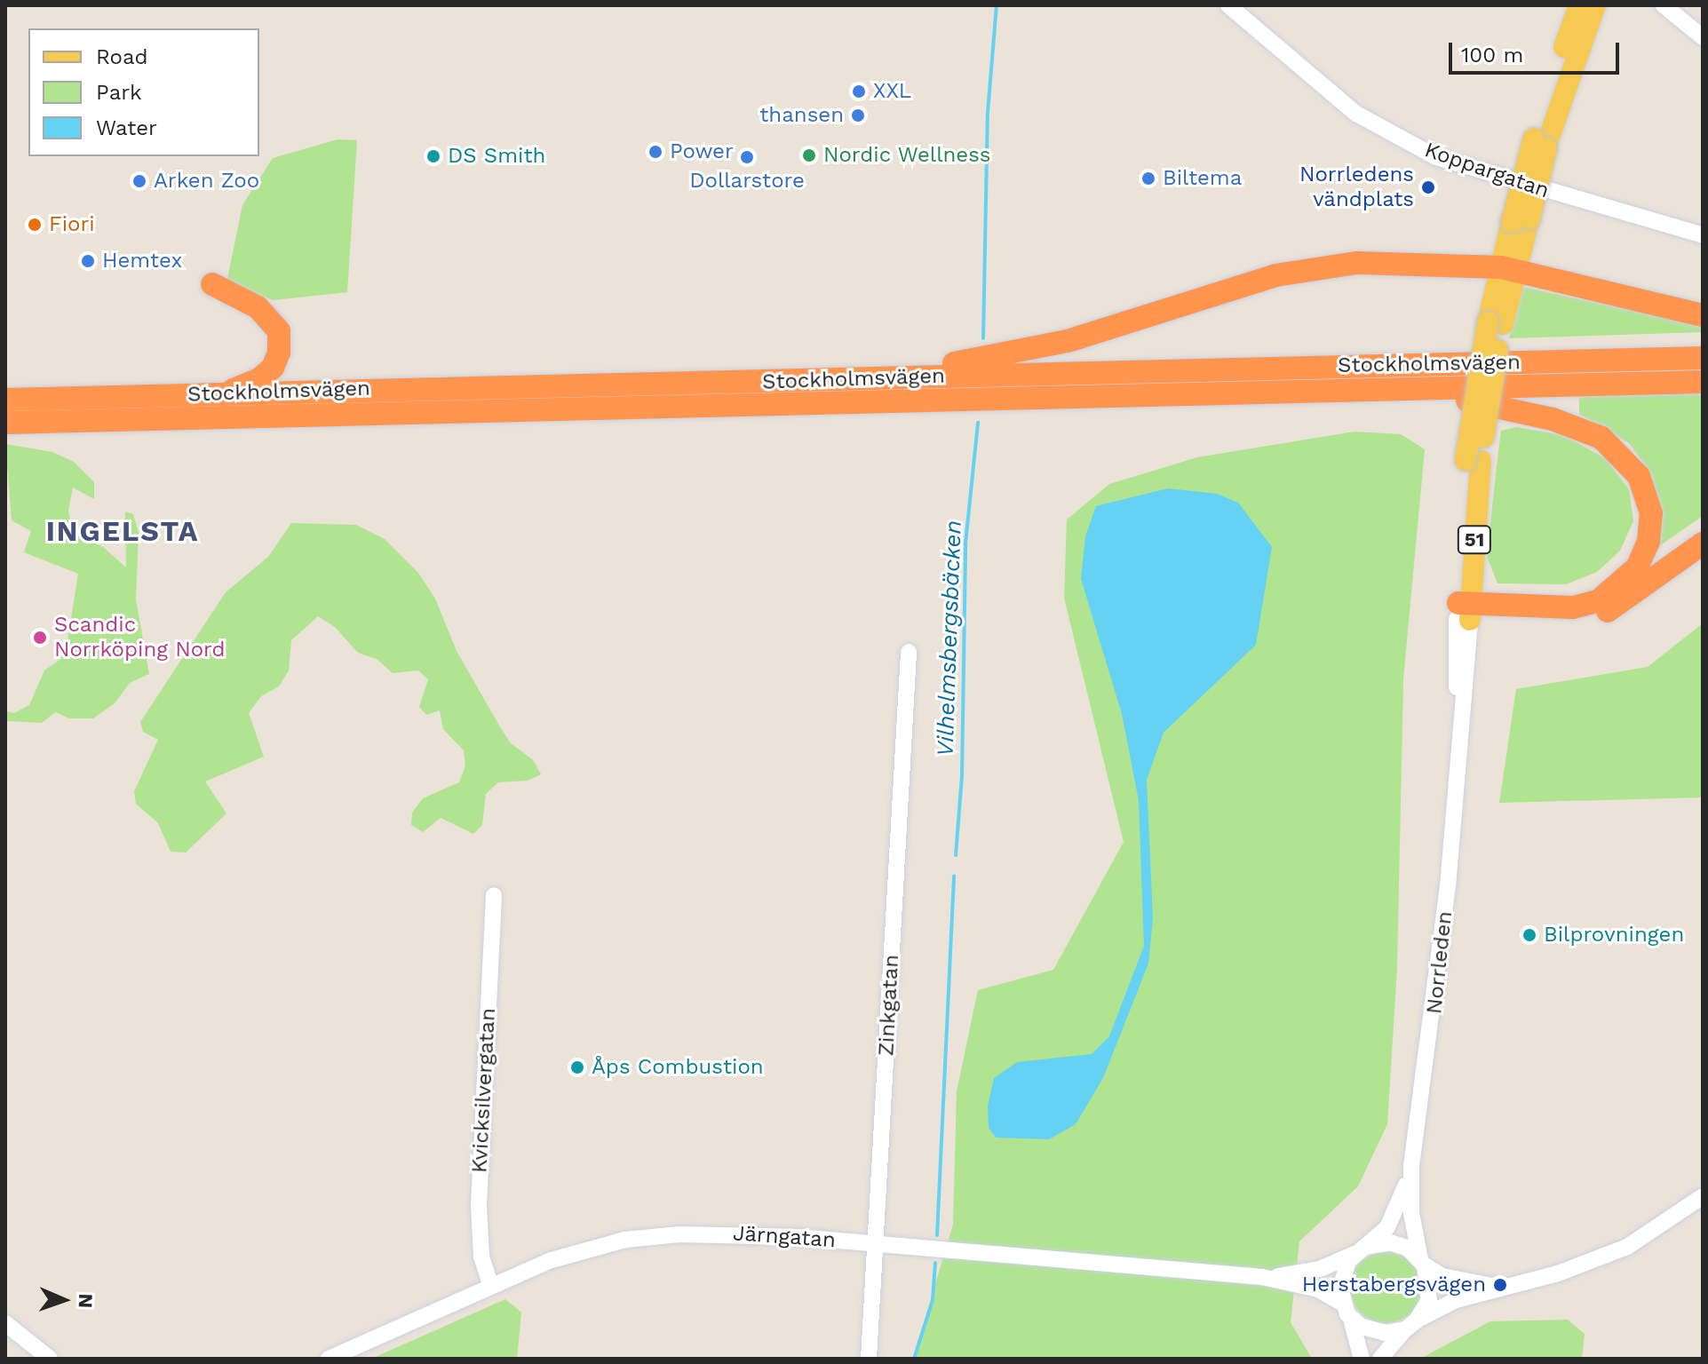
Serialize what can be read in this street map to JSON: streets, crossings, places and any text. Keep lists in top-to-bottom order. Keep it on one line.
{"streets":{"highway":["Stockholmsvägen"],"main road":["51"],"street":["Koppargatan","Norrleden","Zinkgatan","Kvicksilvergatan","Järngatan"]},"crossings":[["51","Norrleden"],["Zinkgatan","Järngatan"],["Kvicksilvergatan","Järngatan"]],"districts":["INGELSTA"],"water":["Vilhelmsbergsbäcken"],"places":["XXL","thansen","Power","Nordic Wellness","DS Smith","Dollarstore","Biltema","Arken Zoo","Norrledens vändplats","Fiori","Hemtex","Scandic Norrköping Nord","Bilprovningen","Åps Combustion","Herstabergsvägen"],"legend":["Road","Park","Water"],"scale_bar":"100 m","north":"right"}
